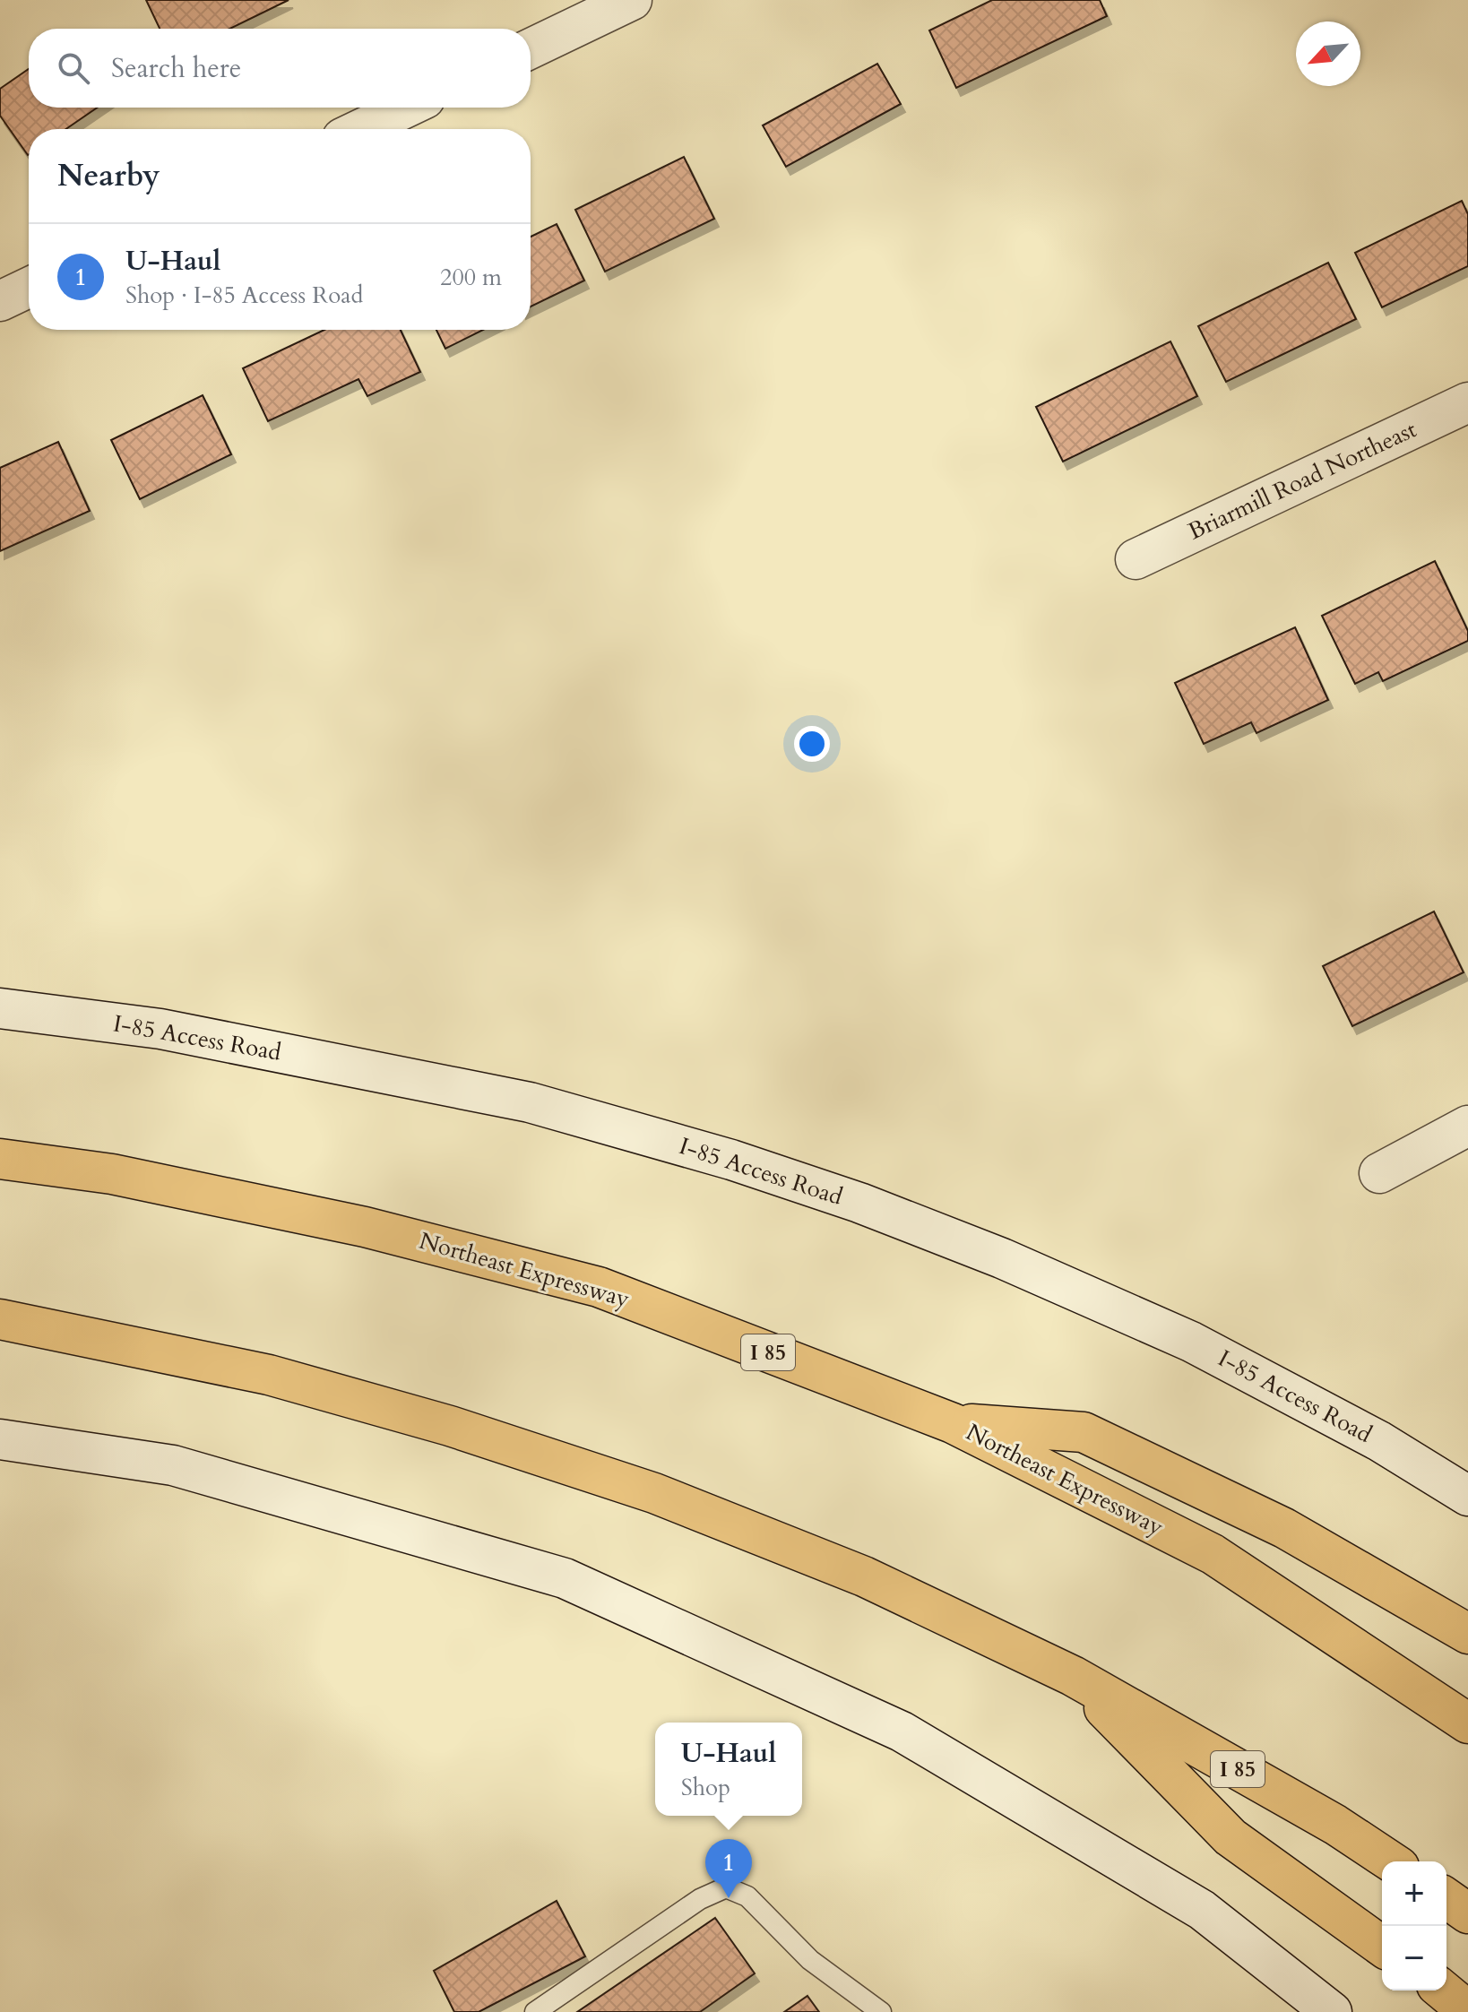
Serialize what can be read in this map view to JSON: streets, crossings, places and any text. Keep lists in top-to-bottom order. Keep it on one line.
{"streets":{"highway":["Northeast Expressway","I 85"],"main road":["Briarmill Road Northeast","I-85 Access Road"]},"north":"bottom left","page":{"search":"Search here","heading":"Nearby","list":[{"mark":"1","name":"U-Haul","note":"Shop · I-85 Access Road","value":"200 m"}],"popup":["U-Haul","Shop"],"pins":"1","map_buttons":["+","−"]}}
